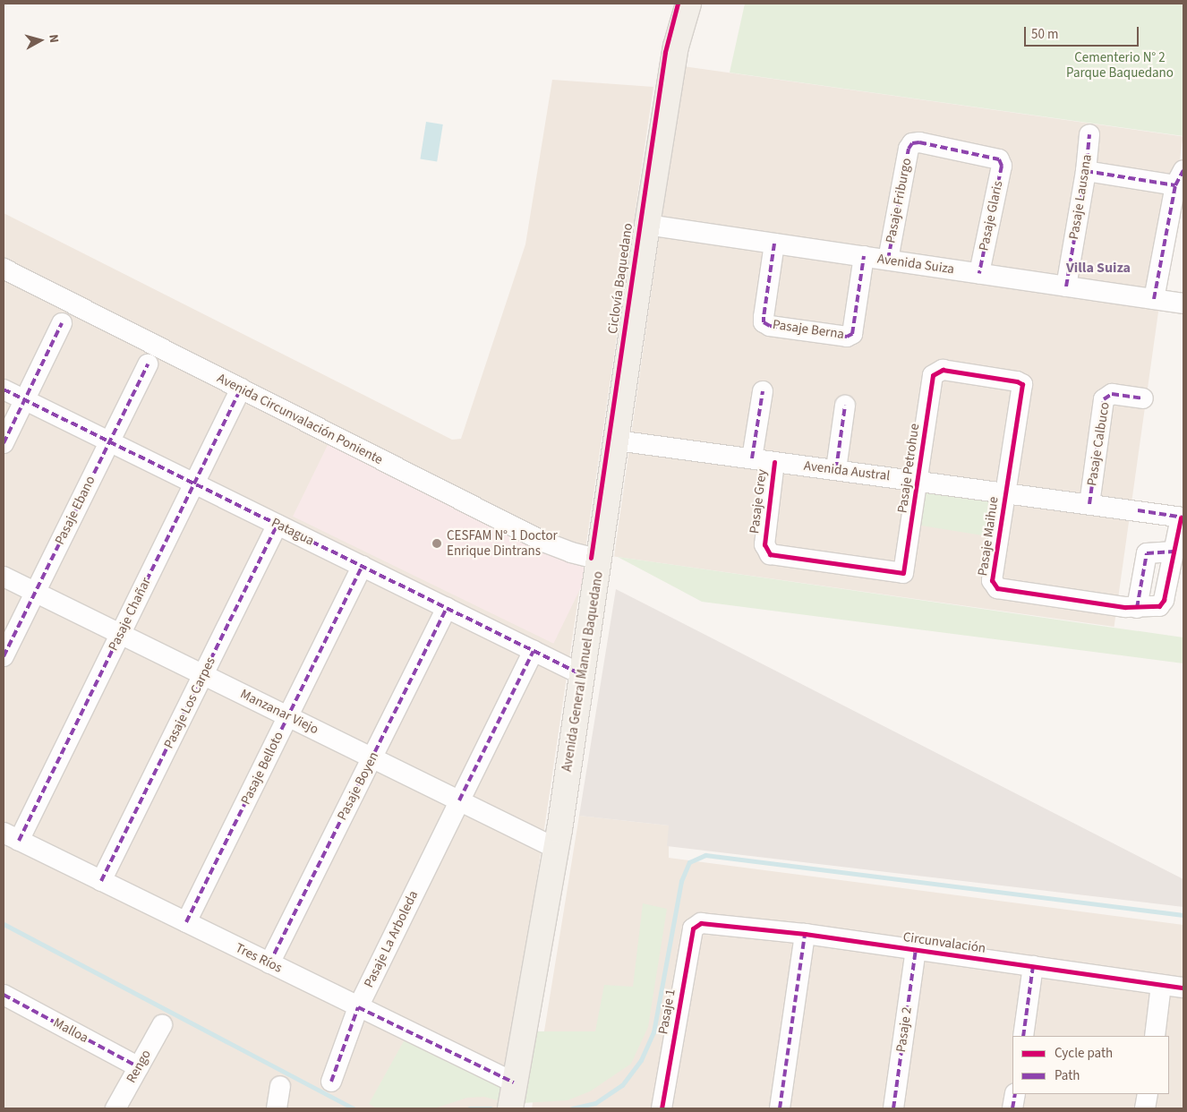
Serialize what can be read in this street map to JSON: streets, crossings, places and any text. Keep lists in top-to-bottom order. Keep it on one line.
{"streets":{"main road":["Avenida General Manuel Baquedano"],"street":["Pasaje Lausana","Pasaje Friburgo","Pasaje Glaris","Avenida Suiza","Pasaje Berna","Avenida Circunvalación Poniente","Pasaje Calbuco","Pasaje Petrohue","Avenida Austral","Pasaje Grey","Pasaje Ebano","Patagua","Pasaje Maihue","Pasaje Chañar","Pasaje Los Carpes","Manzanar Viejo","Pasaje Belloto","Pasaje Boyen","Pasaje La Arboleda","Circunvalación","Tres Ríos","Pasaje 1","Pasaje 2","Malloa","Rengo"],"cycle path":["Ciclovía Baquedano"]},"crossings":[["Pasaje Lausana","Avenida Suiza"],["Pasaje Friburgo","Pasaje Glaris"],["Pasaje Friburgo","Avenida Suiza"],["Pasaje Glaris","Avenida Suiza"],["Avenida Suiza","Pasaje Berna"],["Avenida Suiza","Avenida General Manuel Baquedano"],["Avenida Circunvalación Poniente","Pasaje Chañar"],["Avenida Circunvalación Poniente","Avenida General Manuel Baquedano"],["Pasaje Calbuco","Avenida Austral"],["Pasaje Petrohue","Avenida Austral"],["Pasaje Petrohue","Pasaje Grey"],["Pasaje Petrohue","Pasaje Maihue"],["Avenida Austral","Pasaje Grey"],["Avenida Austral","Pasaje Maihue"],["Avenida Austral","Avenida General Manuel Baquedano"],["Pasaje Ebano","Patagua"],["Pasaje Ebano","Manzanar Viejo"],["Patagua","Pasaje Chañar"],["Patagua","Avenida General Manuel Baquedano"],["Patagua","Pasaje Los Carpes"],["Patagua","Pasaje Belloto"],["Patagua","Pasaje Boyen"],["Patagua","Pasaje La Arboleda"],["Pasaje Chañar","Manzanar Viejo"],["Pasaje Chañar","Tres Ríos"],["Avenida General Manuel Baquedano","Manzanar Viejo"],["Avenida General Manuel Baquedano","Tres Ríos"],["Pasaje Los Carpes","Manzanar Viejo"],["Pasaje Los Carpes","Tres Ríos"],["Manzanar Viejo","Pasaje Belloto"],["Manzanar Viejo","Pasaje Boyen"],["Manzanar Viejo","Pasaje La Arboleda"],["Pasaje Belloto","Tres Ríos"],["Pasaje Boyen","Tres Ríos"],["Pasaje La Arboleda","Tres Ríos"],["Circunvalación","Pasaje 1"],["Circunvalación","Pasaje 2"],["Malloa","Rengo"]],"districts":["Villa Suiza"],"parks":["Cementerio N° 2 Parque Baquedano"],"places":["CESFAM N° 1 Doctor Enrique Dintrans"],"legend":["Cycle path","Path"],"scale_bar":"50 m","north":"right"}
